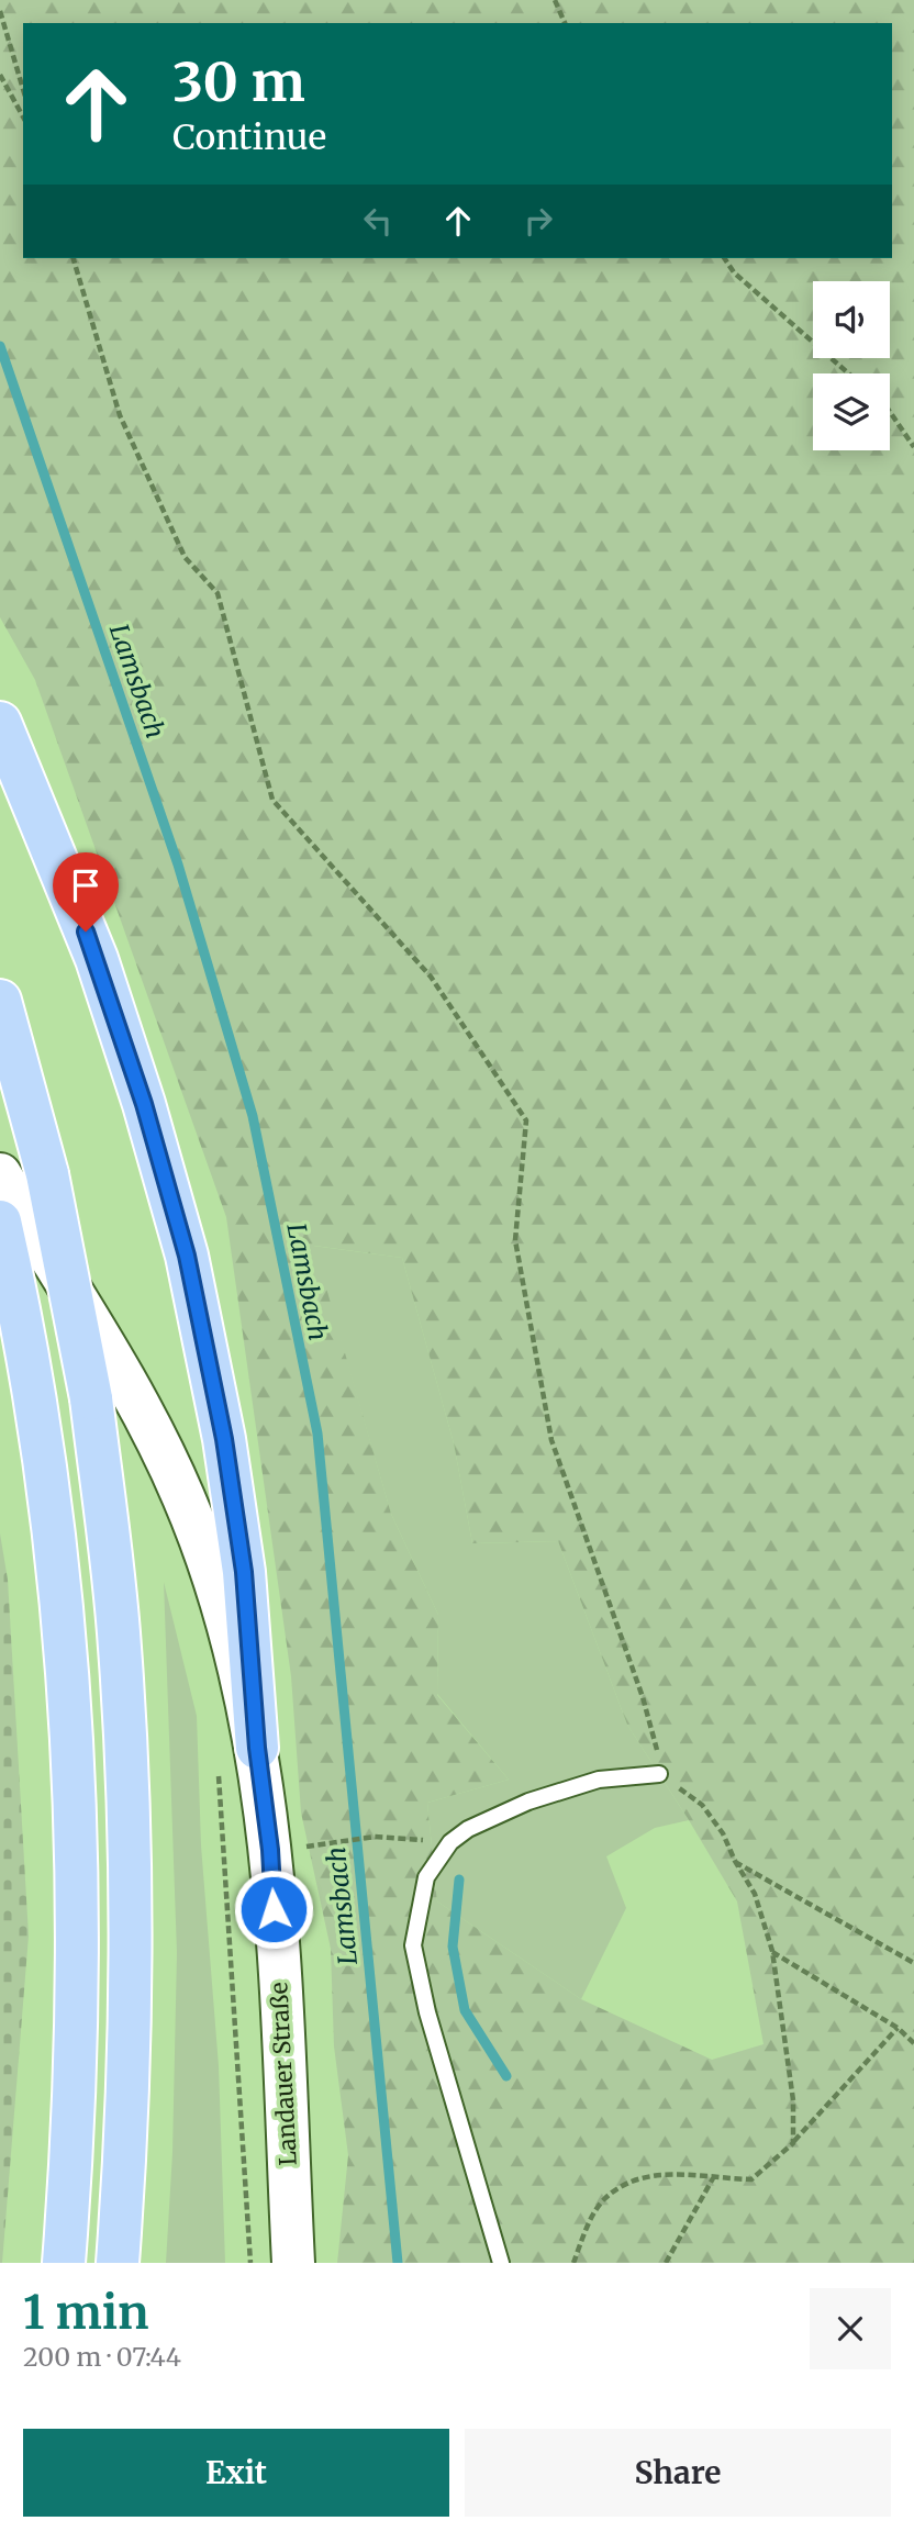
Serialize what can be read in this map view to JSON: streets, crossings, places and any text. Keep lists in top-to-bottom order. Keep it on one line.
{"streets":{"main road":["Landauer Straße"]},"water":["Lamsbach"],"page":{"turn":["30 m","Continue"],"heading":["1 min","200 m · 07:44"],"buttons":["Exit","Share"]}}
